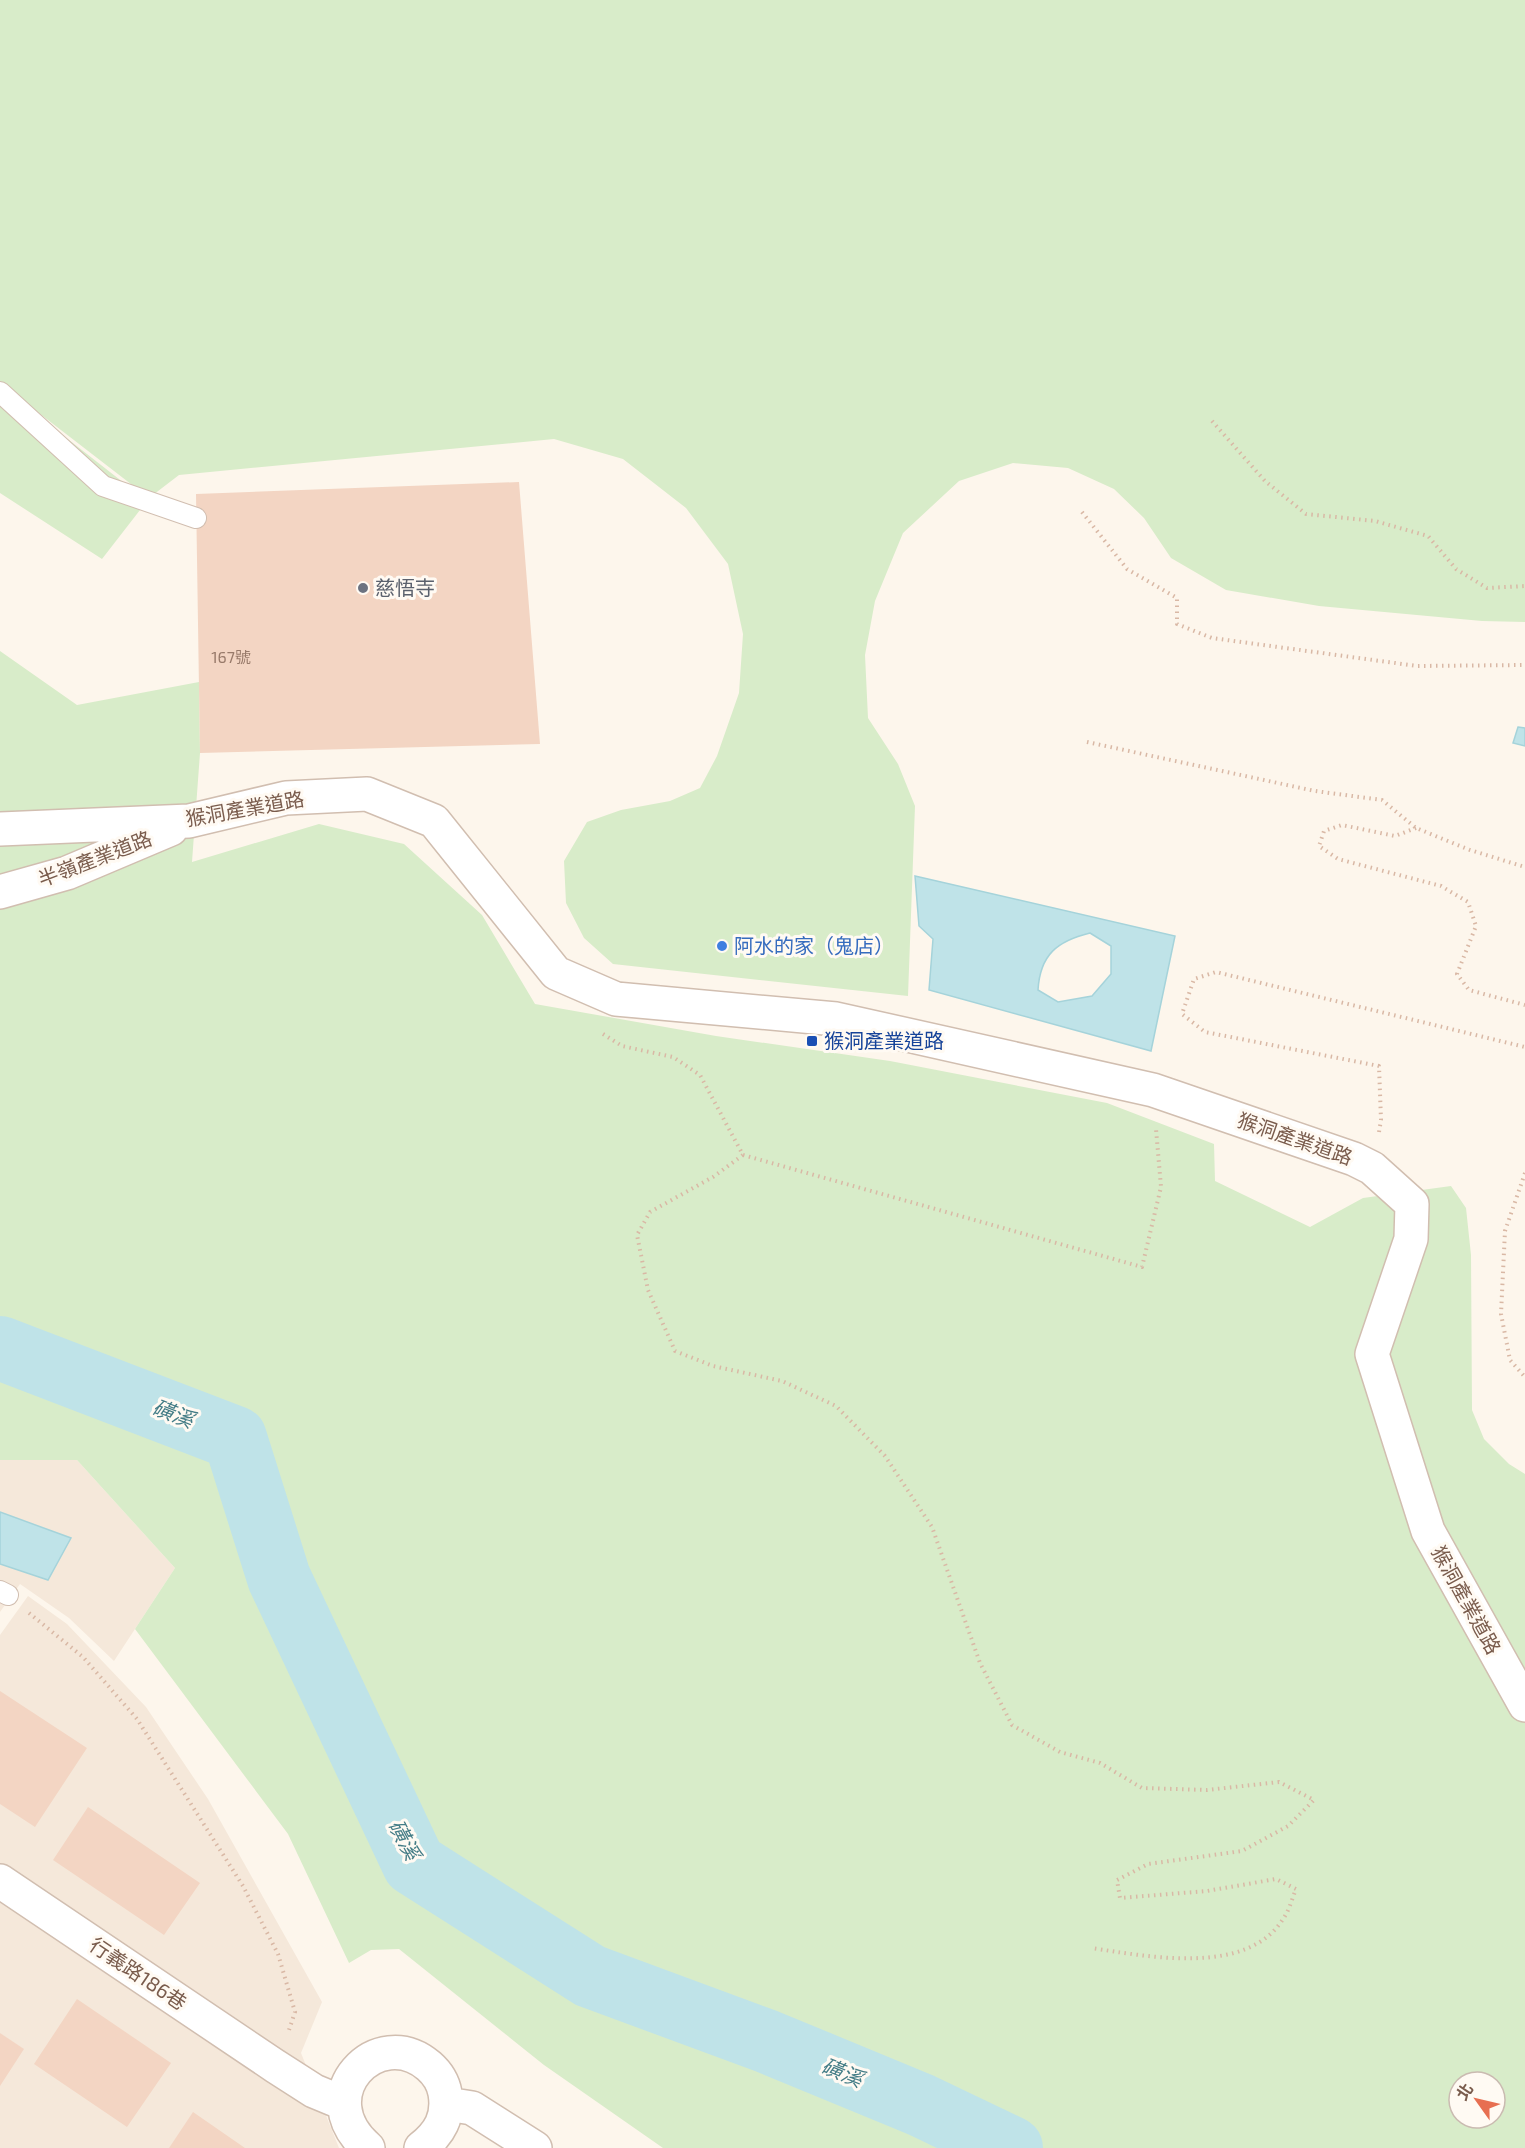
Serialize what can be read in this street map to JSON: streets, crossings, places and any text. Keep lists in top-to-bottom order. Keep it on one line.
{"streets":{"street":["猴洞產業道路","半嶺產業道路","行義路186巷"]},"crossings":[["猴洞產業道路","半嶺產業道路"]],"water":["磺溪"],"places":{"other":["慈悟寺","阿水的家（鬼店）"],"transit":["猴洞產業道路"]},"house_numbers":["167號"],"north":"top left"}
